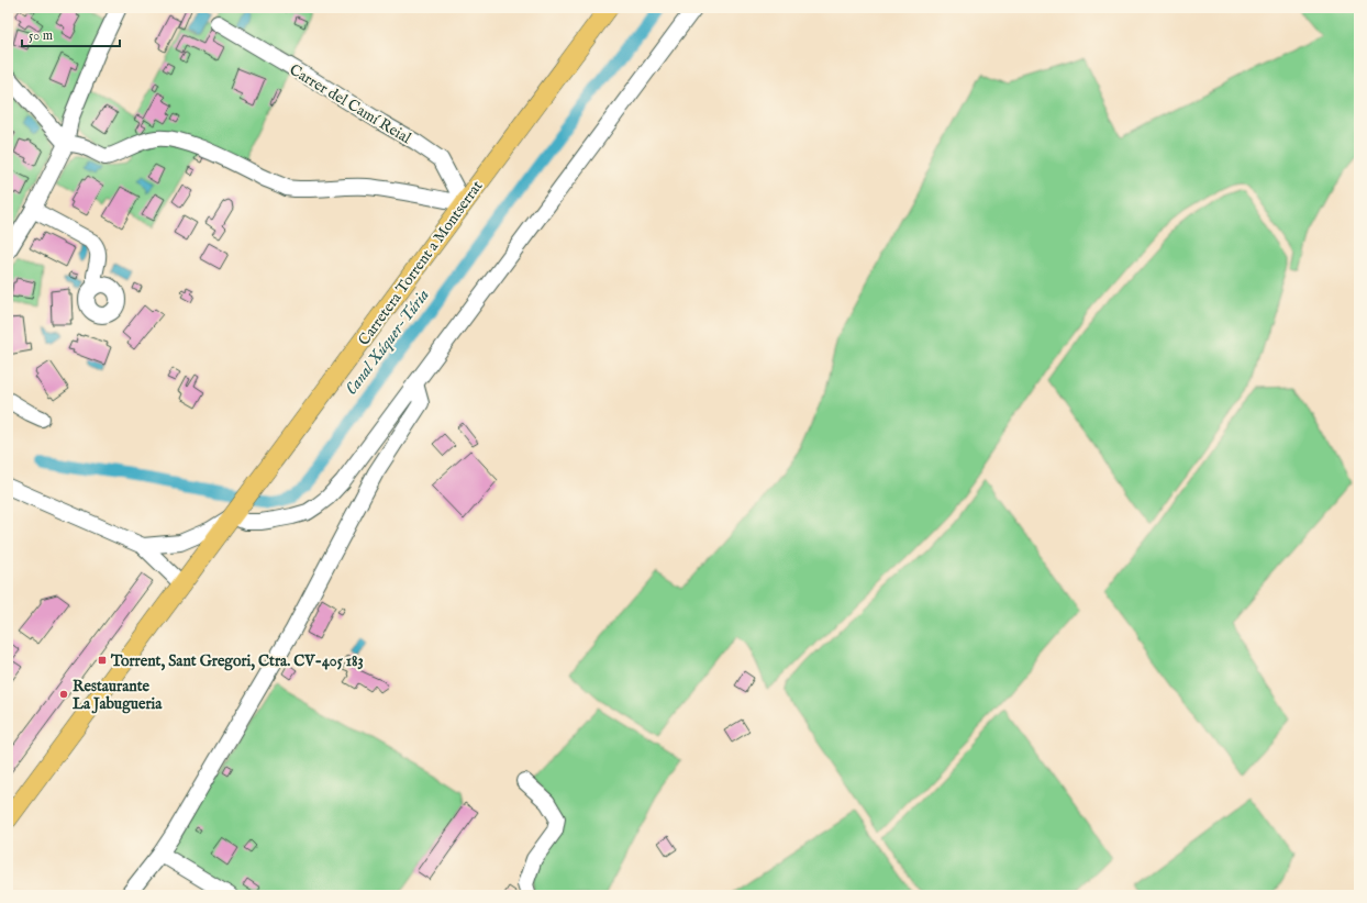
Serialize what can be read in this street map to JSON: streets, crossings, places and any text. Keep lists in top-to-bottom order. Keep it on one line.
{"streets":{"main road":["Carretera Torrent a Montserrat"],"street":["Carrer del Camí Reial"]},"crossings":[["Carrer del Camí Reial","Carretera Torrent a Montserrat"]],"water":["Canal Xúquer-Túria"],"places":{"transit":["Torrent, Sant Gregori, Ctra. CV-405 183"],"other":["Restaurante La Jabugueria"]},"scale_bar":"50 m"}
